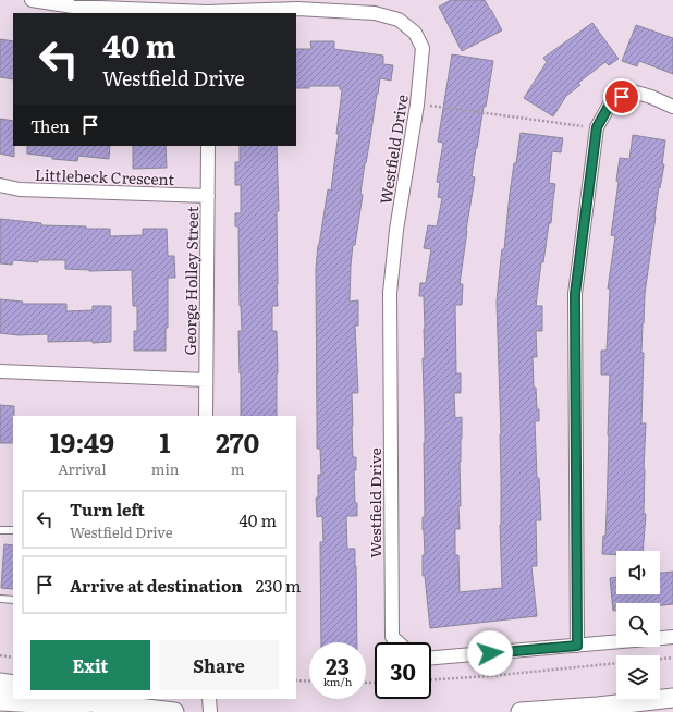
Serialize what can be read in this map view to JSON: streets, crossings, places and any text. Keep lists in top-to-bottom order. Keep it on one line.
{"streets":{"street":["Westfield Drive","Littlebeck Crescent","George Holley Street"]},"crossings":[["Littlebeck Crescent","George Holley Street"]],"page":{"turn":["40 m","Westfield Drive"],"then":"Then","eta":["19:49","Arrival","1","min","270","m"],"list":[{"name":"Turn left","note":"Westfield Drive","value":"40 m"},{"name":"Arrive at destination","value":"230 m"}],"buttons":["Exit","Share"],"speed":"23 km/h","limit":"30"}}
